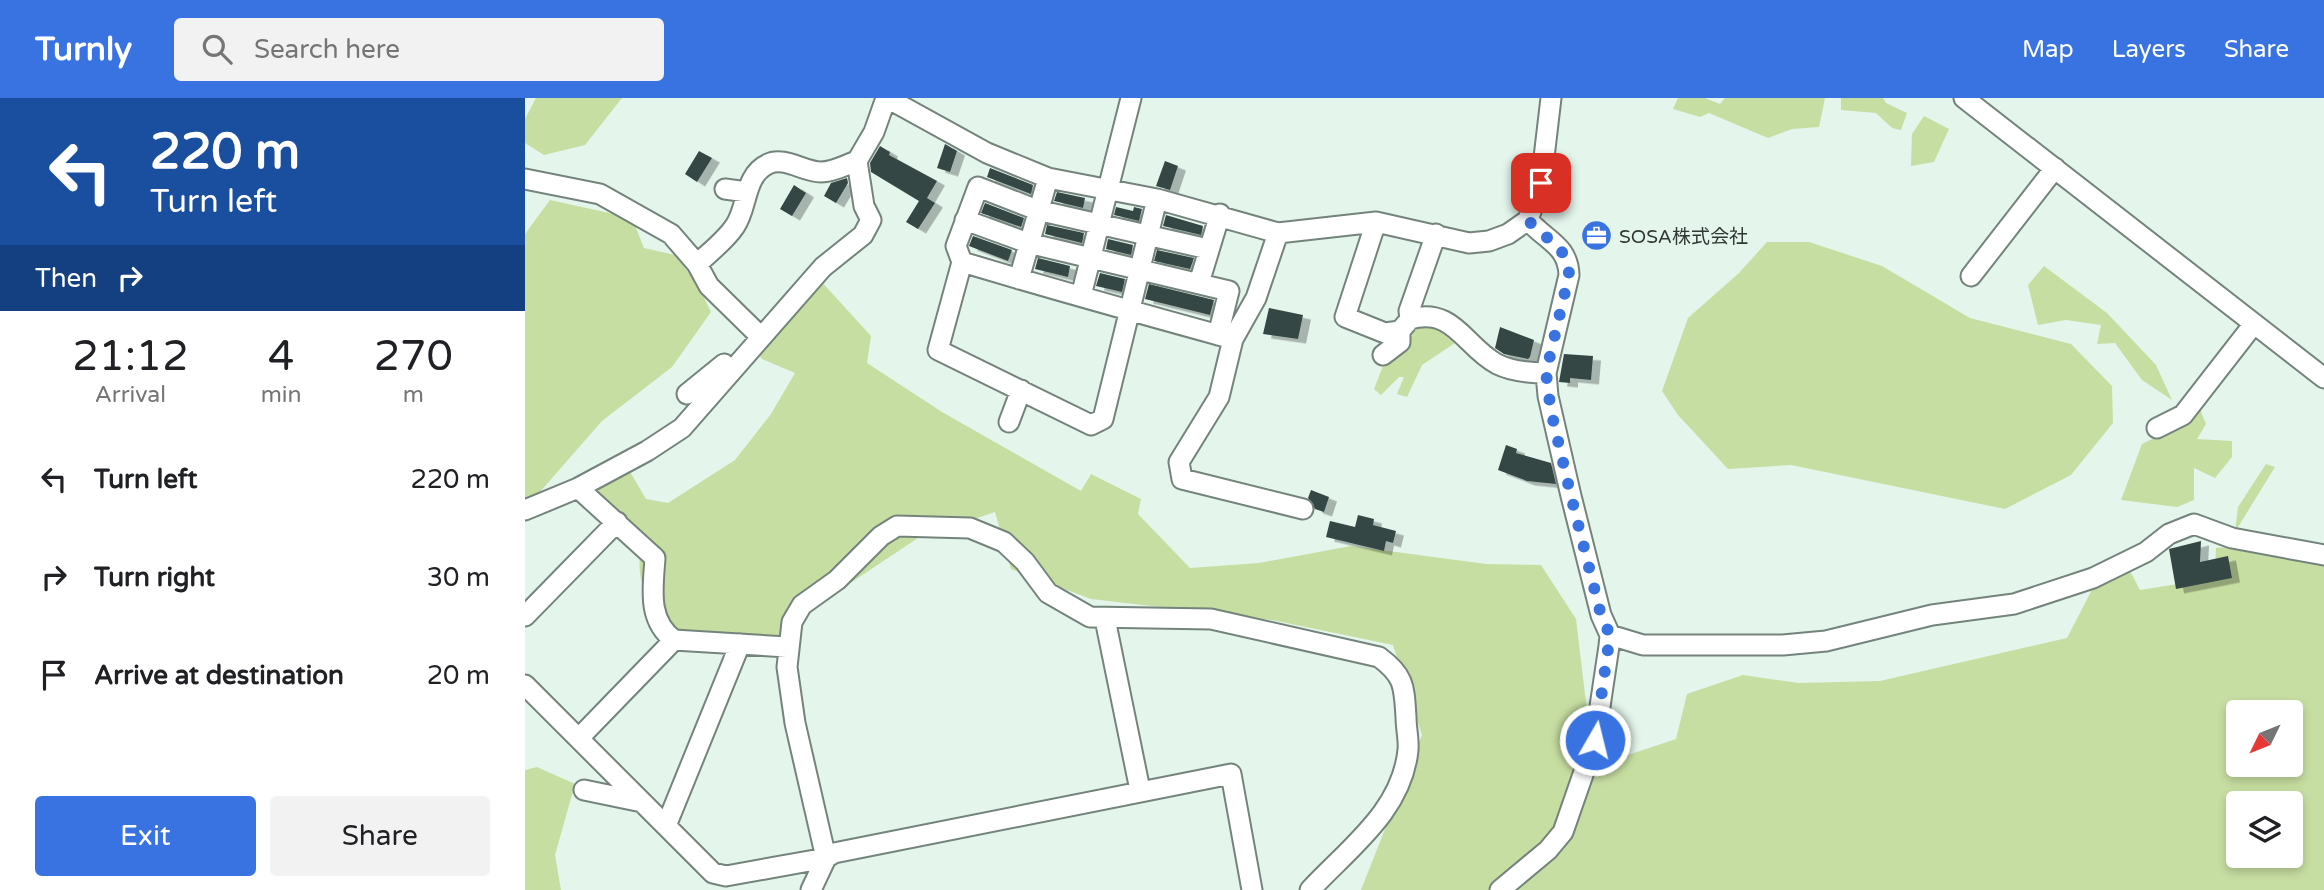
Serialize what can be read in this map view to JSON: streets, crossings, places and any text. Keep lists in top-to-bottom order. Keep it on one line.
{"places":{"office":["SOSA株式会社"]},"north":"bottom left","page":{"header":"Turnly","search":"Search here","nav":["Map","Layers","Share"],"turn":["220 m","Turn left"],"then":"Then","eta":["21:12","Arrival","4","min","270","m"],"list":[{"name":"Turn left","value":"220 m"},{"name":"Turn right","value":"30 m"},{"name":"Arrive at destination","value":"20 m"}],"buttons":["Exit","Share"]}}
